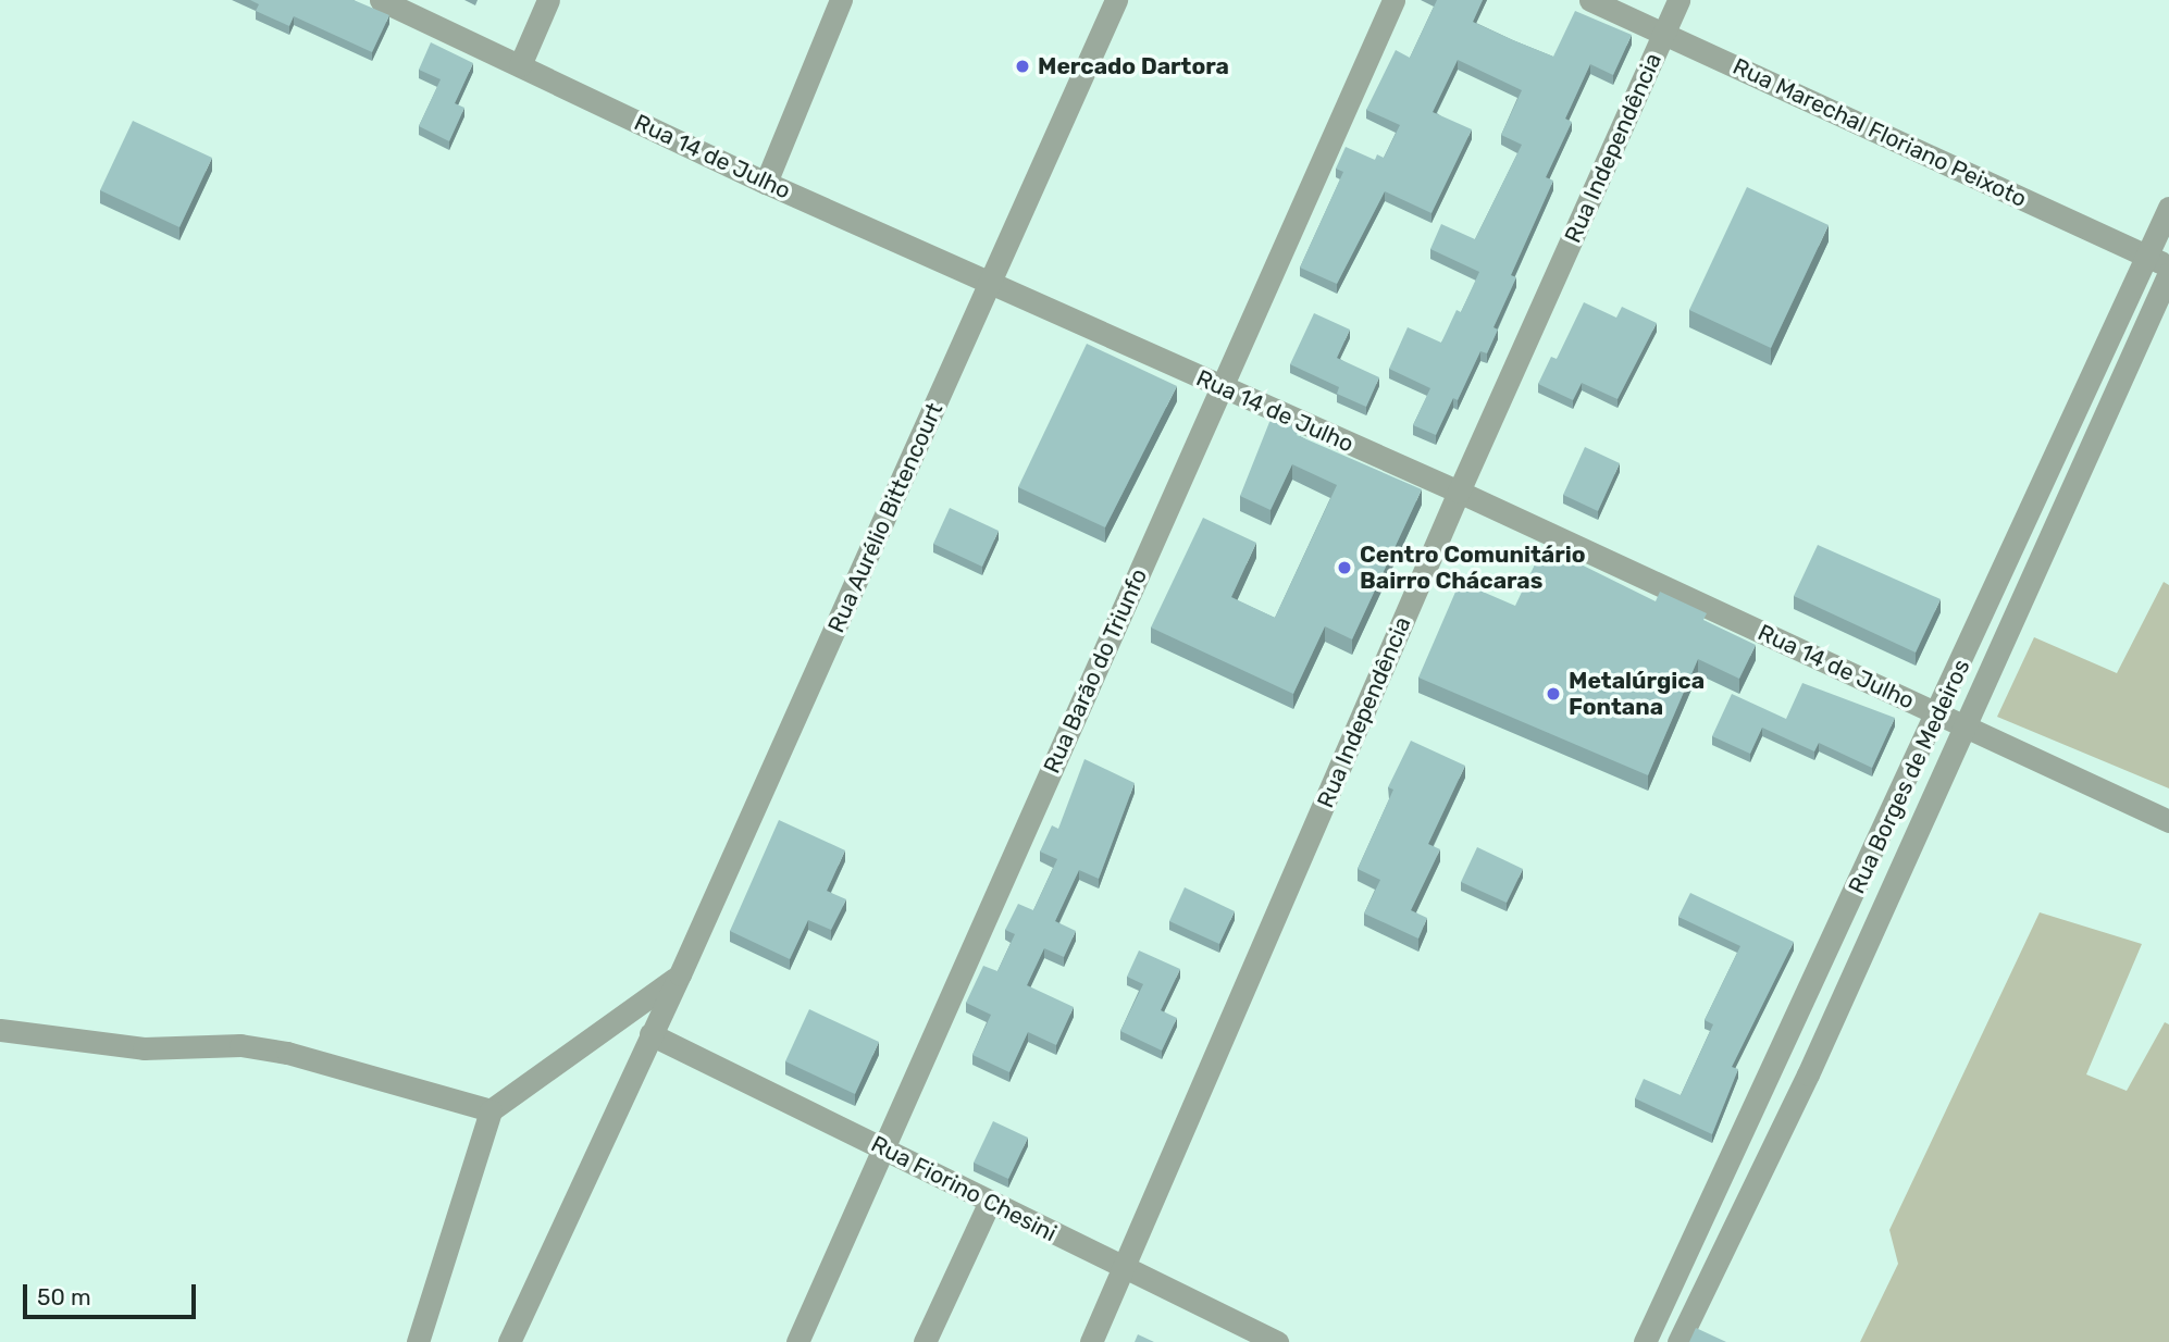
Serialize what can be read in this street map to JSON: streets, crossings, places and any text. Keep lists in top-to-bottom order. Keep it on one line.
{"streets":{"street":["Rua Marechal Floriano Peixoto","Rua Independência","Rua 14 de Julho","Rua Aurélio Bittencourt","Rua Barão do Triunfo","Rua Borges de Medeiros","Rua Fiorino Chesini"]},"crossings":[["Rua Marechal Floriano Peixoto","Rua Independência"],["Rua Marechal Floriano Peixoto","Rua Borges de Medeiros"],["Rua Independência","Rua 14 de Julho"],["Rua Independência","Rua Fiorino Chesini"],["Rua 14 de Julho","Rua Aurélio Bittencourt"],["Rua 14 de Julho","Rua Barão do Triunfo"],["Rua 14 de Julho","Rua Borges de Medeiros"],["Rua Aurélio Bittencourt","Rua Fiorino Chesini"],["Rua Barão do Triunfo","Rua Fiorino Chesini"]],"places":["Mercado Dartora","Centro Comunitário Bairro Chácaras","Metalúrgica Fontana"],"scale_bar":"50 m"}
